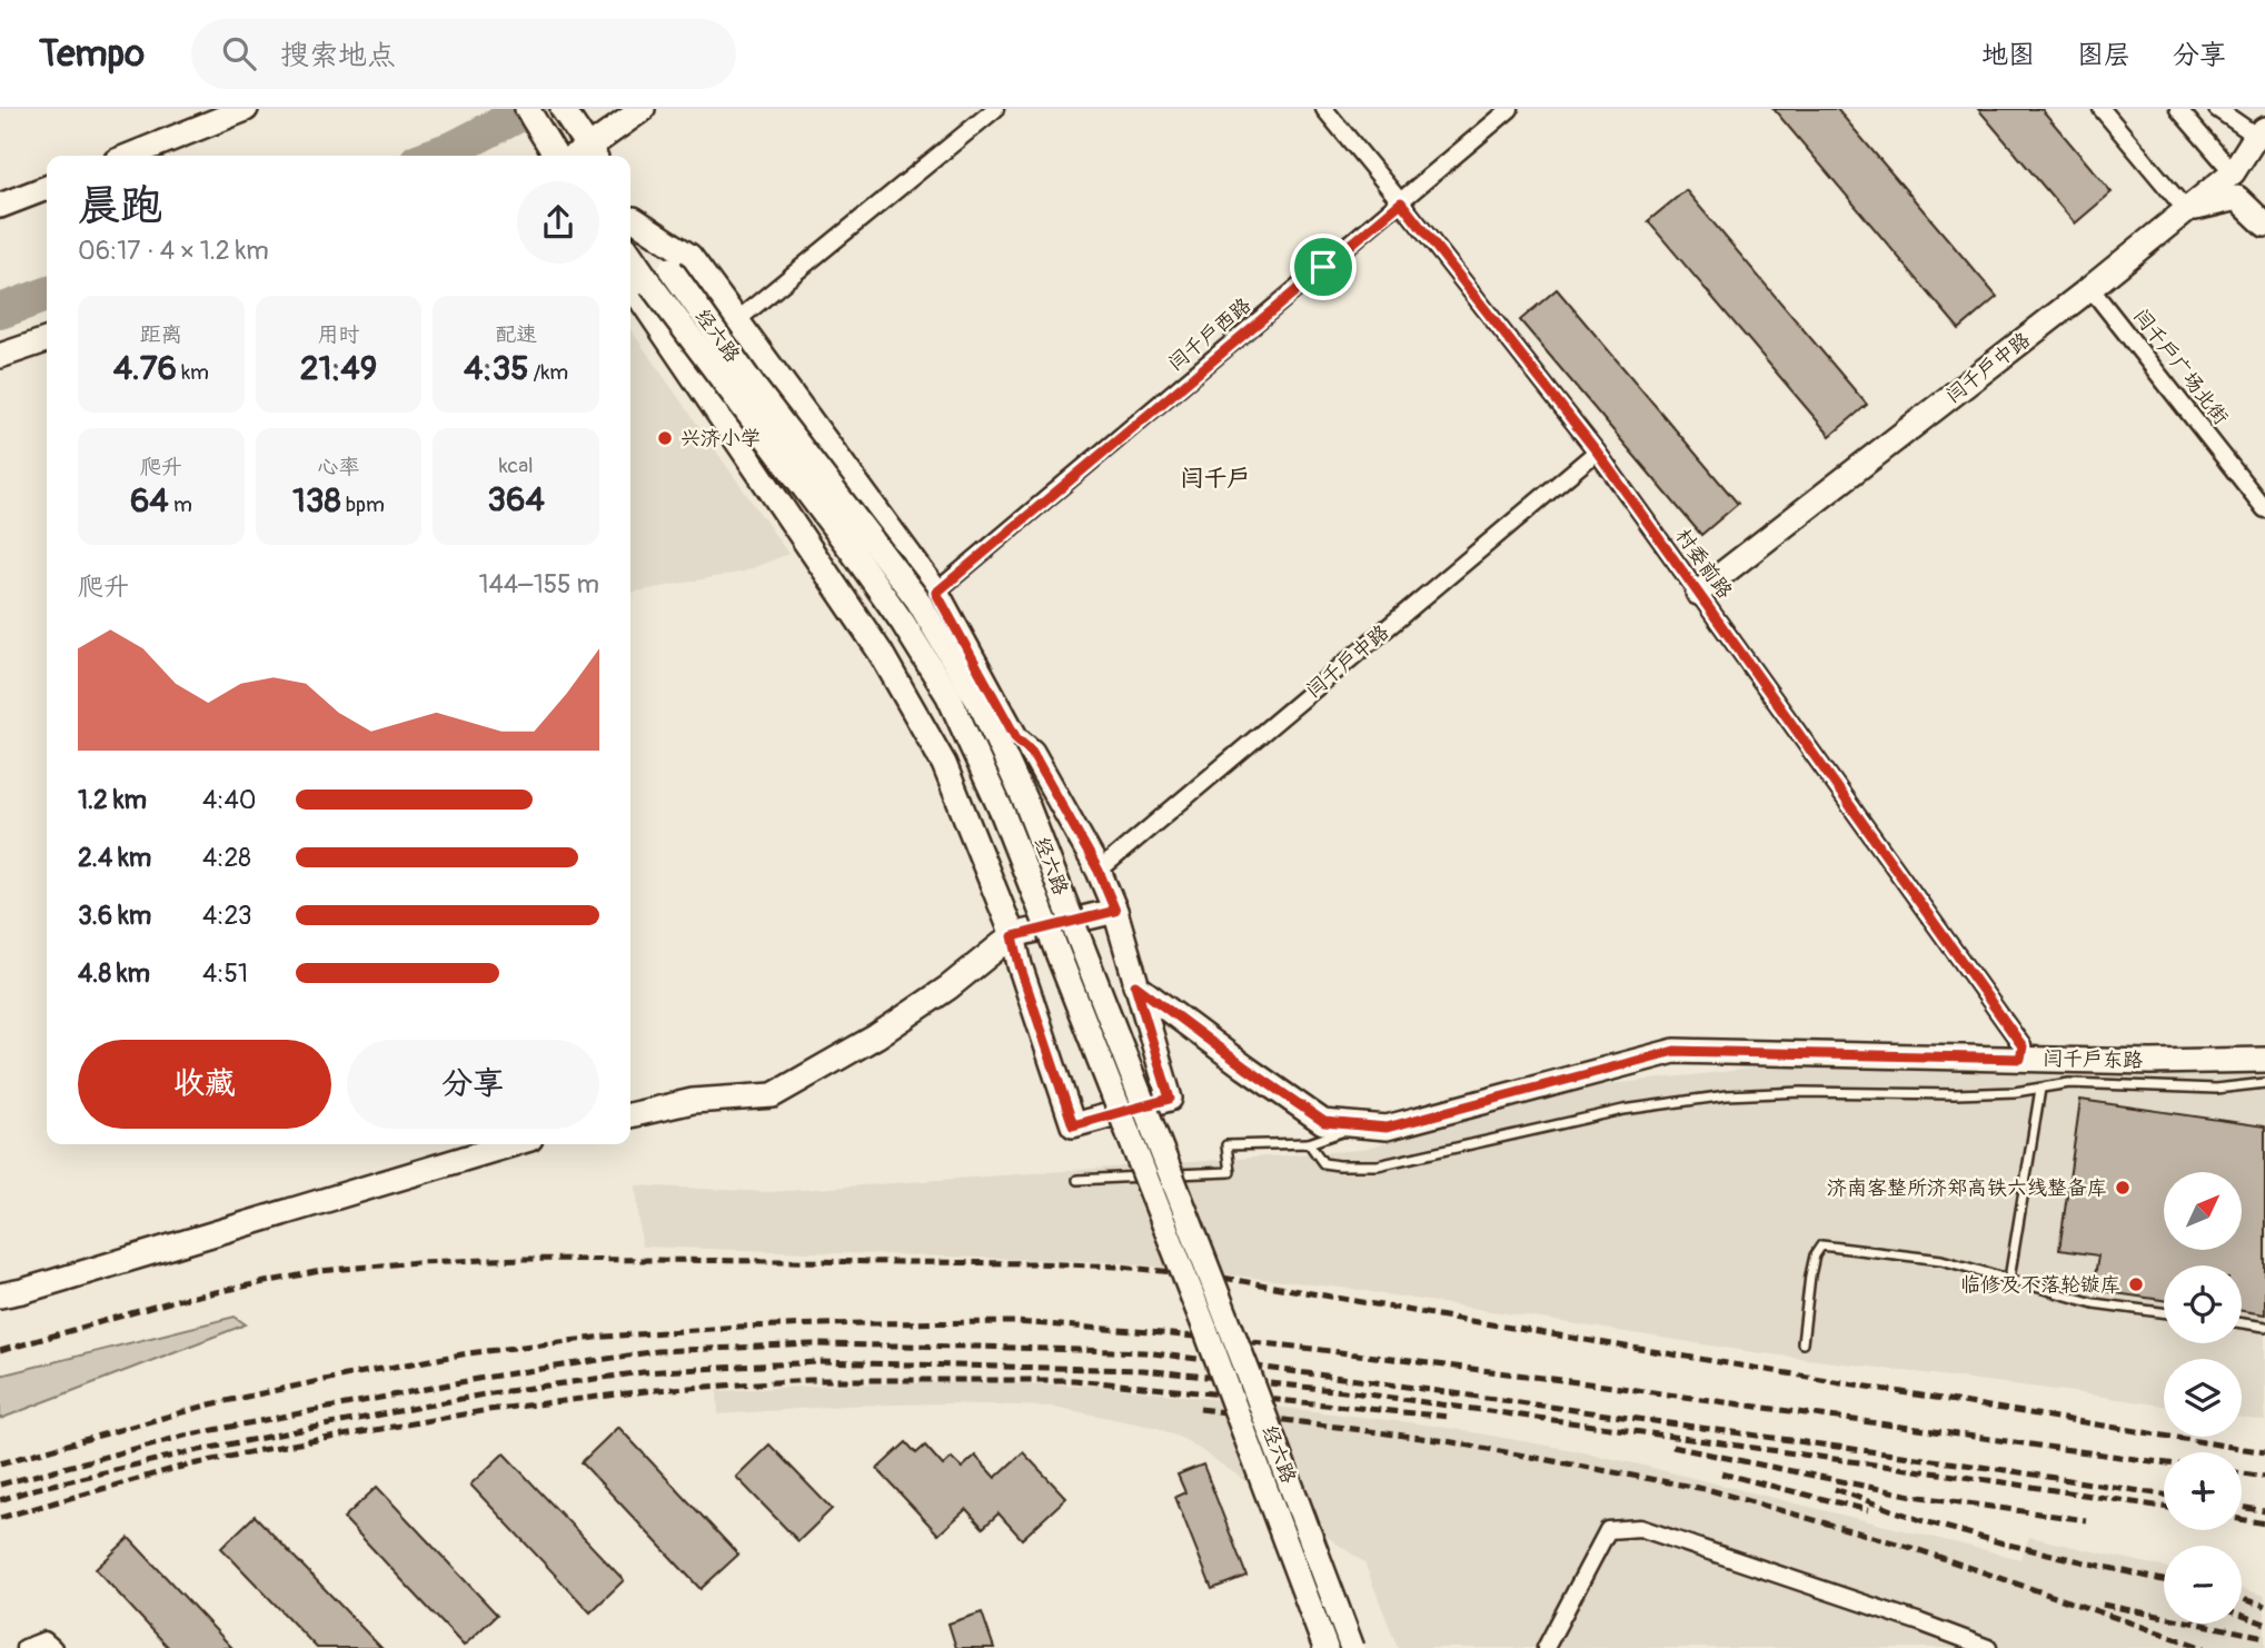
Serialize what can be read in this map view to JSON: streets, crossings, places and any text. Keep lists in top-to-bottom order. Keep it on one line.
{"streets":{"main road":["经六路","闫千户中路","闫千户东路"],"street":["闫千户西路","闫千户广场北街","村委前路"]},"crossings":[["闫千户西路","村委前路"],["闫千户广场北街","闫千户中路"],["闫千户中路","村委前路"],["村委前路","闫千户东路"]],"districts":["闫千户"],"places":["兴济小学","济南客整所济郑高铁六线整备库","临修及不落轮镟库"],"north":"top right","page":{"header":"Tempo","search":"搜索地点","nav":["地图","图层","分享"],"heading":["晨跑","06:17 · 4 × 1.2 km"],"stats":[["距离","4.76 km"],["用时","21:49"],["配速","4:35 /km"],["爬升","64 m"],["心率","138 bpm"],["kcal","364"]],"chart":["爬升","144–155 m"],"list":[{"name":"1.2 km","note":"4:40"},{"name":"2.4 km","note":"4:28"},{"name":"3.6 km","note":"4:23"},{"name":"4.8 km","note":"4:51"}],"buttons":["收藏","分享"],"map_buttons":["+","−"]}}
